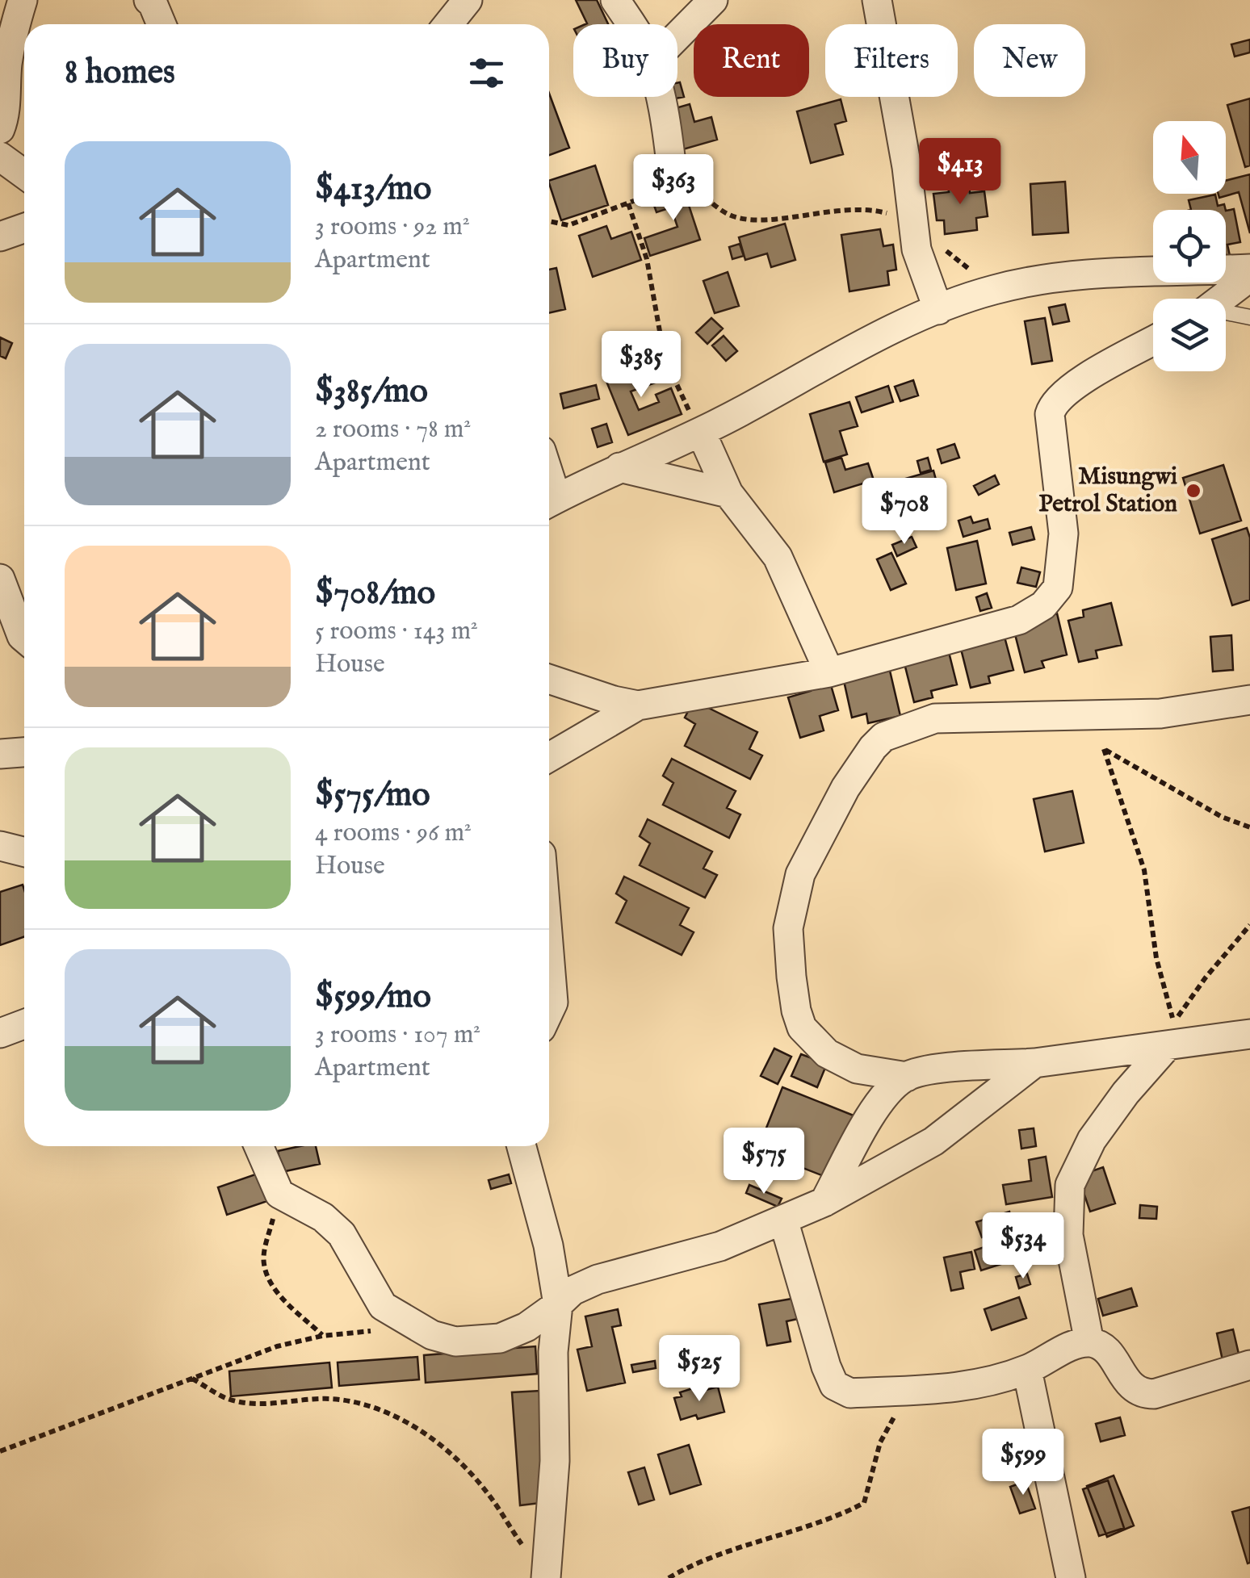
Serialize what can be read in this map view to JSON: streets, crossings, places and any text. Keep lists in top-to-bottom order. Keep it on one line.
{"places":["Misungwi Petrol Station"],"north":"top","page":{"chip":["Buy","Rent","Filters","New"],"heading":"8 homes","list":[{"name":"$413/mo","note":"3 rooms · 92 m² · Apartment"},{"name":"$385/mo","note":"2 rooms · 78 m² · Apartment"},{"name":"$708/mo","note":"5 rooms · 143 m² · House"},{"name":"$575/mo","note":"4 rooms · 96 m² · House"},{"name":"$599/mo","note":"3 rooms · 107 m² · Apartment"}],"price":["$413","$363","$385","$708","$575","$534","$525","$599"]}}
